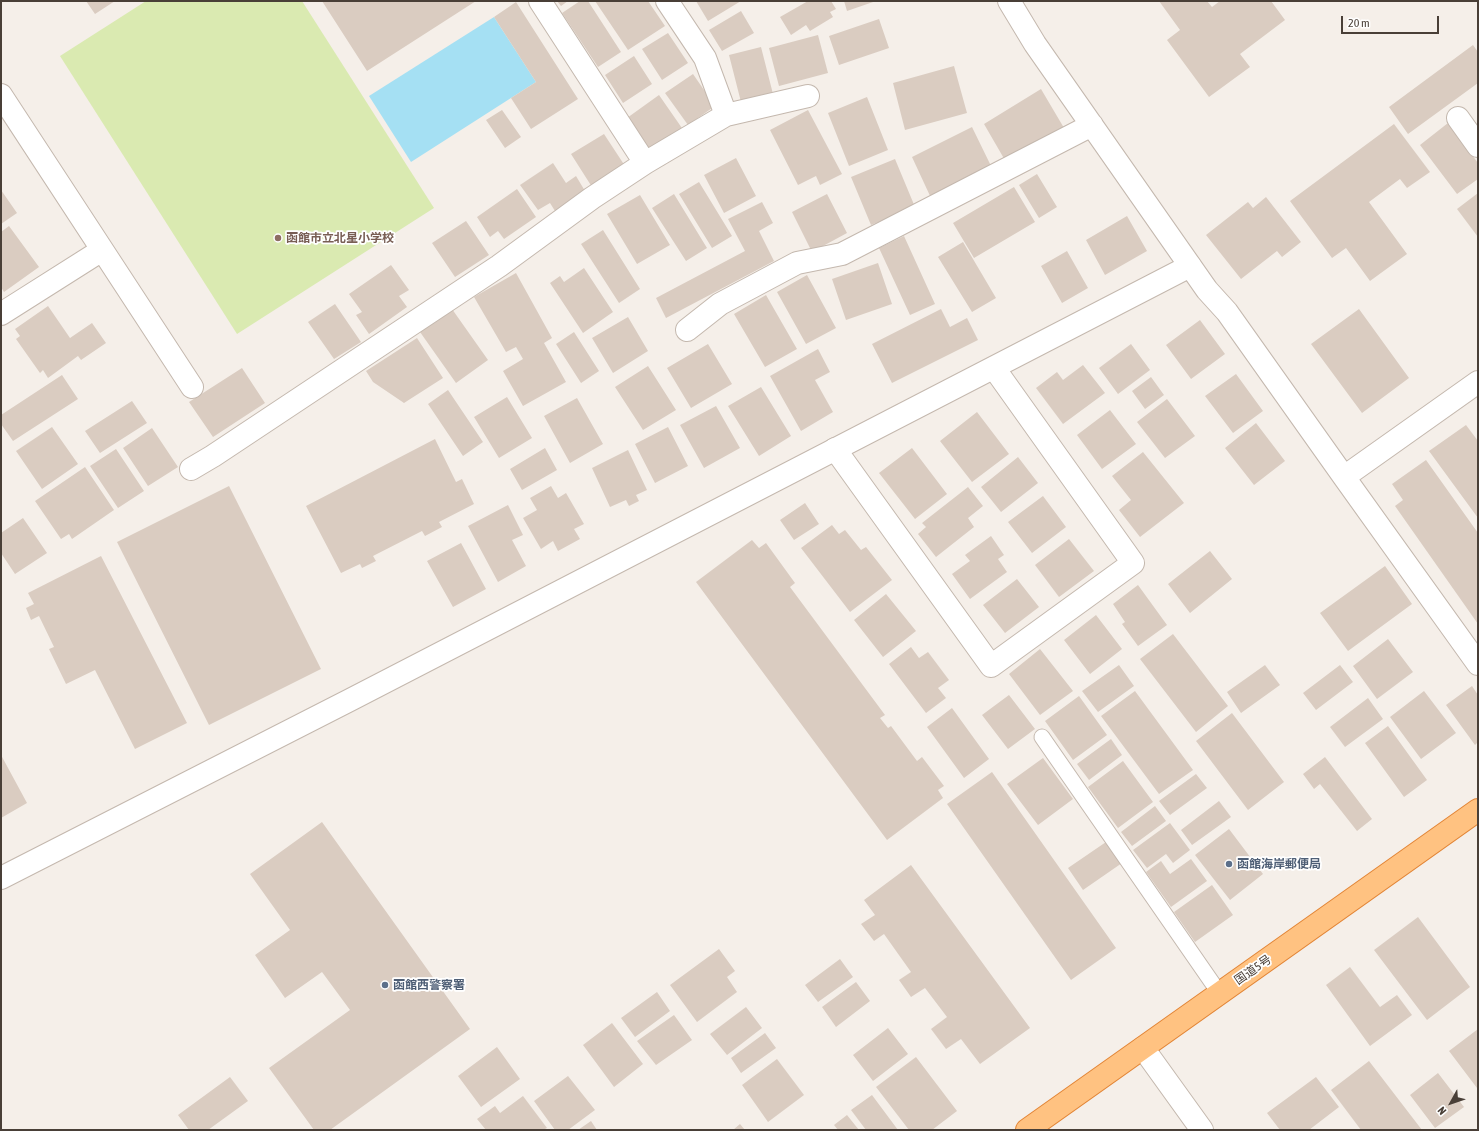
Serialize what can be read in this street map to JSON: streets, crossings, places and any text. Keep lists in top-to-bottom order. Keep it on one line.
{"streets":{"highway":["国道5号"]},"places":["函館市立北星小学校","函館海岸郵便局","函館西警察署"],"scale_bar":"20 m","north":"bottom left"}
